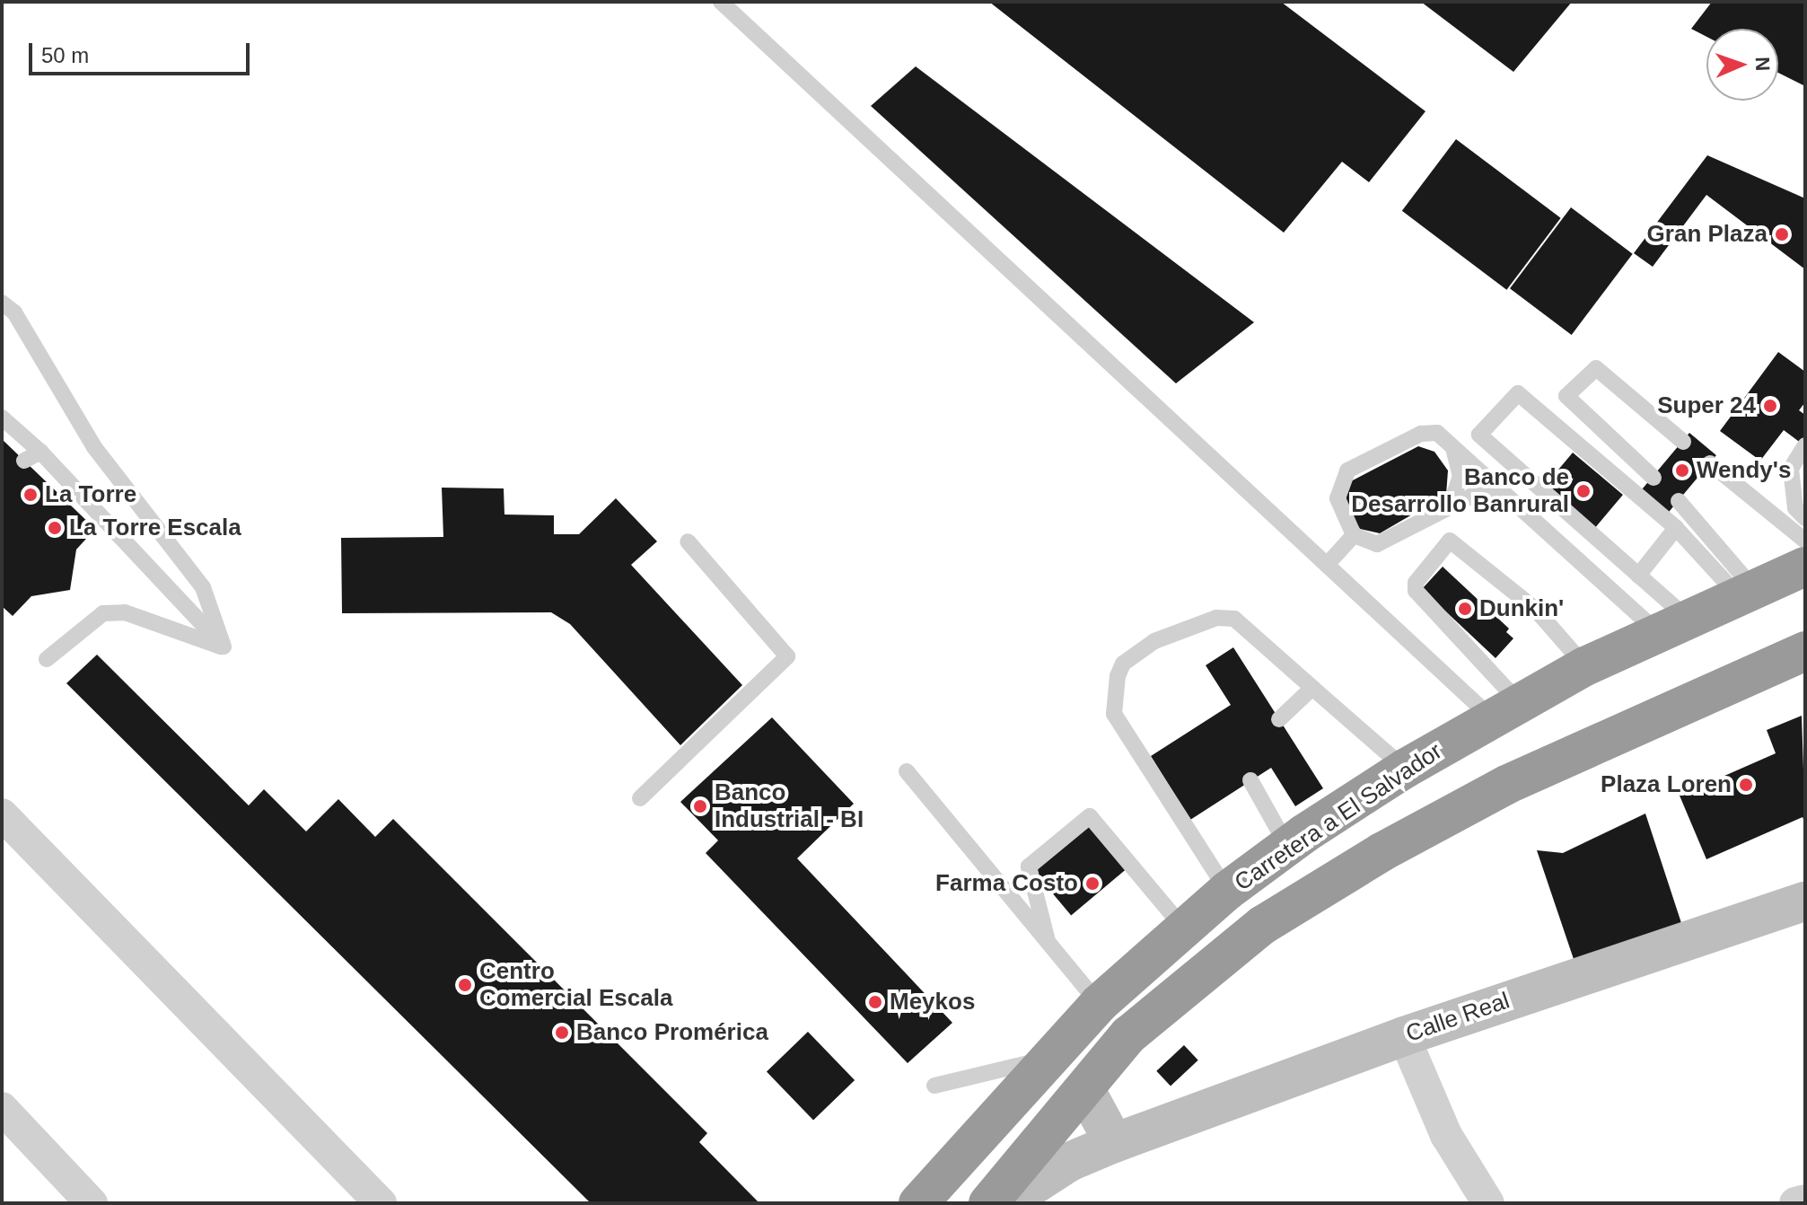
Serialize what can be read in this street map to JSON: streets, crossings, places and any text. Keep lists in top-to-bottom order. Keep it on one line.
{"streets":{"highway":["Carretera a El Salvador"],"main road":["Calle Real"]},"places":["Gran Plaza","Super 24","Wendy's","Banco de Desarrollo Banrural","La Torre","La Torre Escala","Dunkin'","Plaza Loren","Banco Industrial - BI","Farma Costo","Centro Comercial Escala","Meykos","Banco Promérica"],"scale_bar":"50 m","north":"right"}
